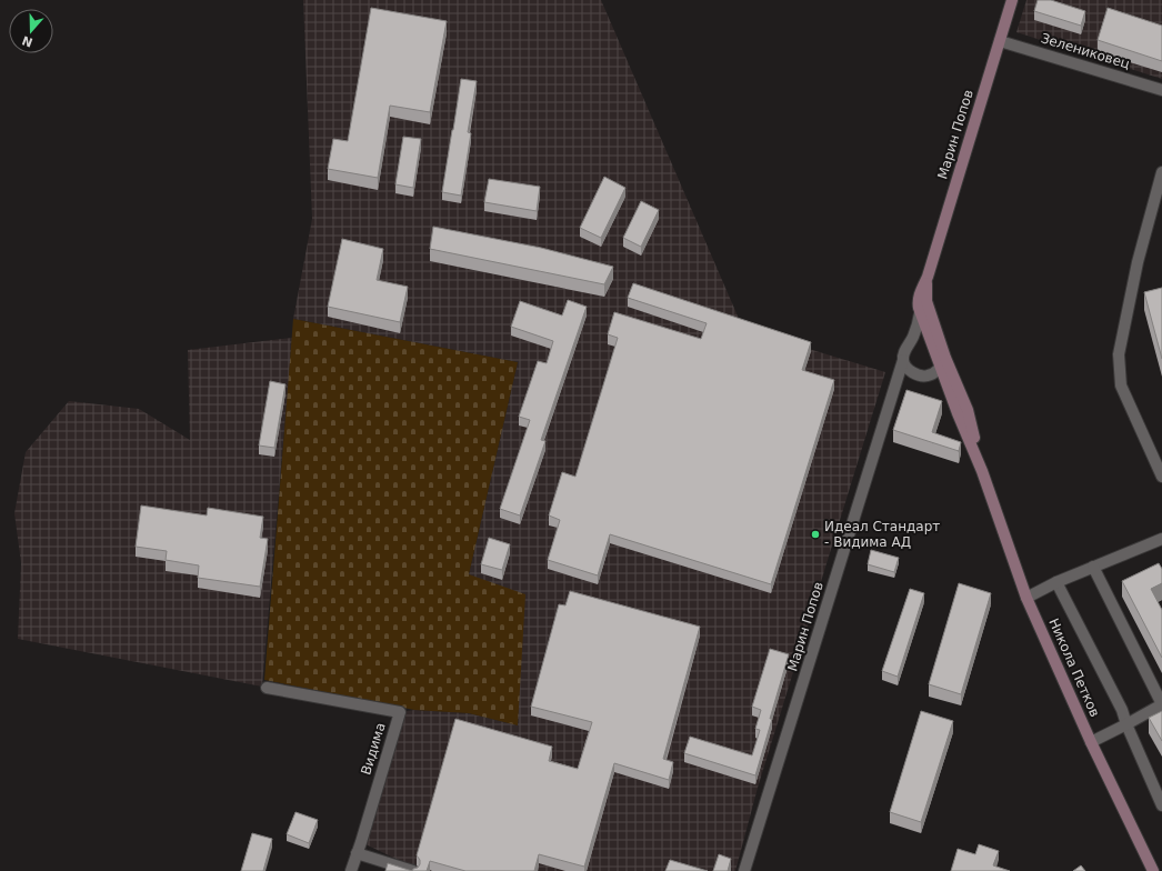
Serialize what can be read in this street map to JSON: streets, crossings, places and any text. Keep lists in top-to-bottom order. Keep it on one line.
{"streets":{"main road":["Марин Попов","Никола Петков"],"street":["Зелениковец","Видима"]},"crossings":[["Зелениковец","Марин Попов"],["Марин Попов","Никола Петков"]],"places":["Идеал Стандарт - Видима АД"],"north":"bottom"}
